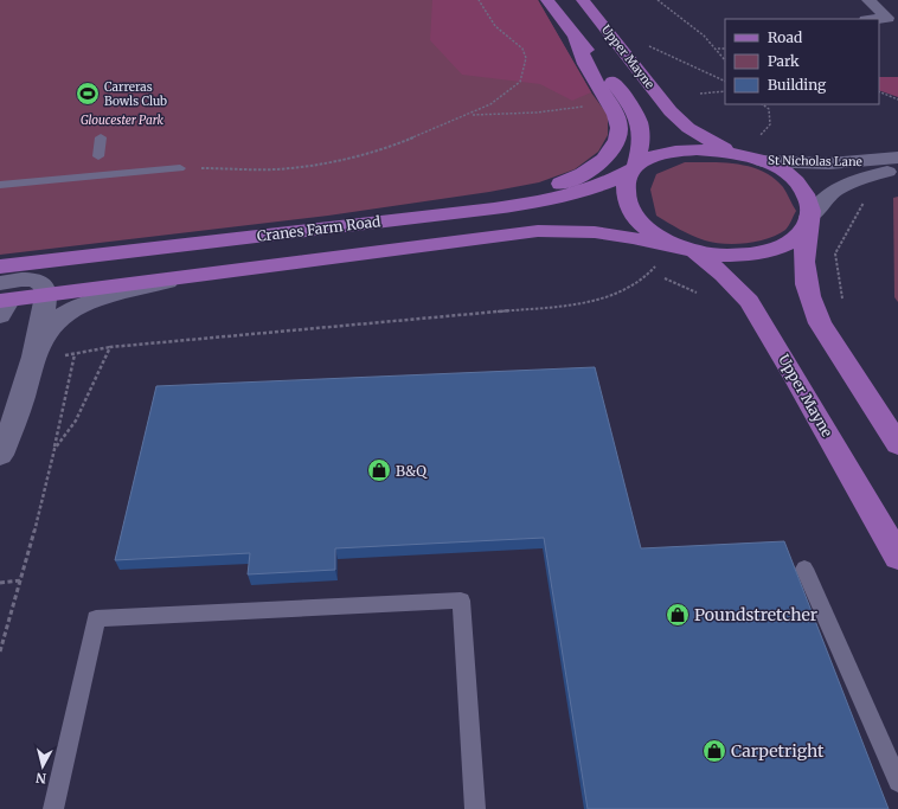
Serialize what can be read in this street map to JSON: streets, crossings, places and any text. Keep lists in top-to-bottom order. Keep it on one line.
{"streets":{"main road":["Upper Mayne","Cranes Farm Road"],"street":["St Nicholas Lane"]},"crossings":[["Upper Mayne","St Nicholas Lane"],["Upper Mayne","Cranes Farm Road"],["St Nicholas Lane","Cranes Farm Road"]],"parks":["Gloucester Park"],"places":{"sports":["Carreras Bowls Club"],"shop":["B&Q","Poundstretcher","Carpetright"]},"legend":["Road","Park","Building"],"north":"bottom"}
